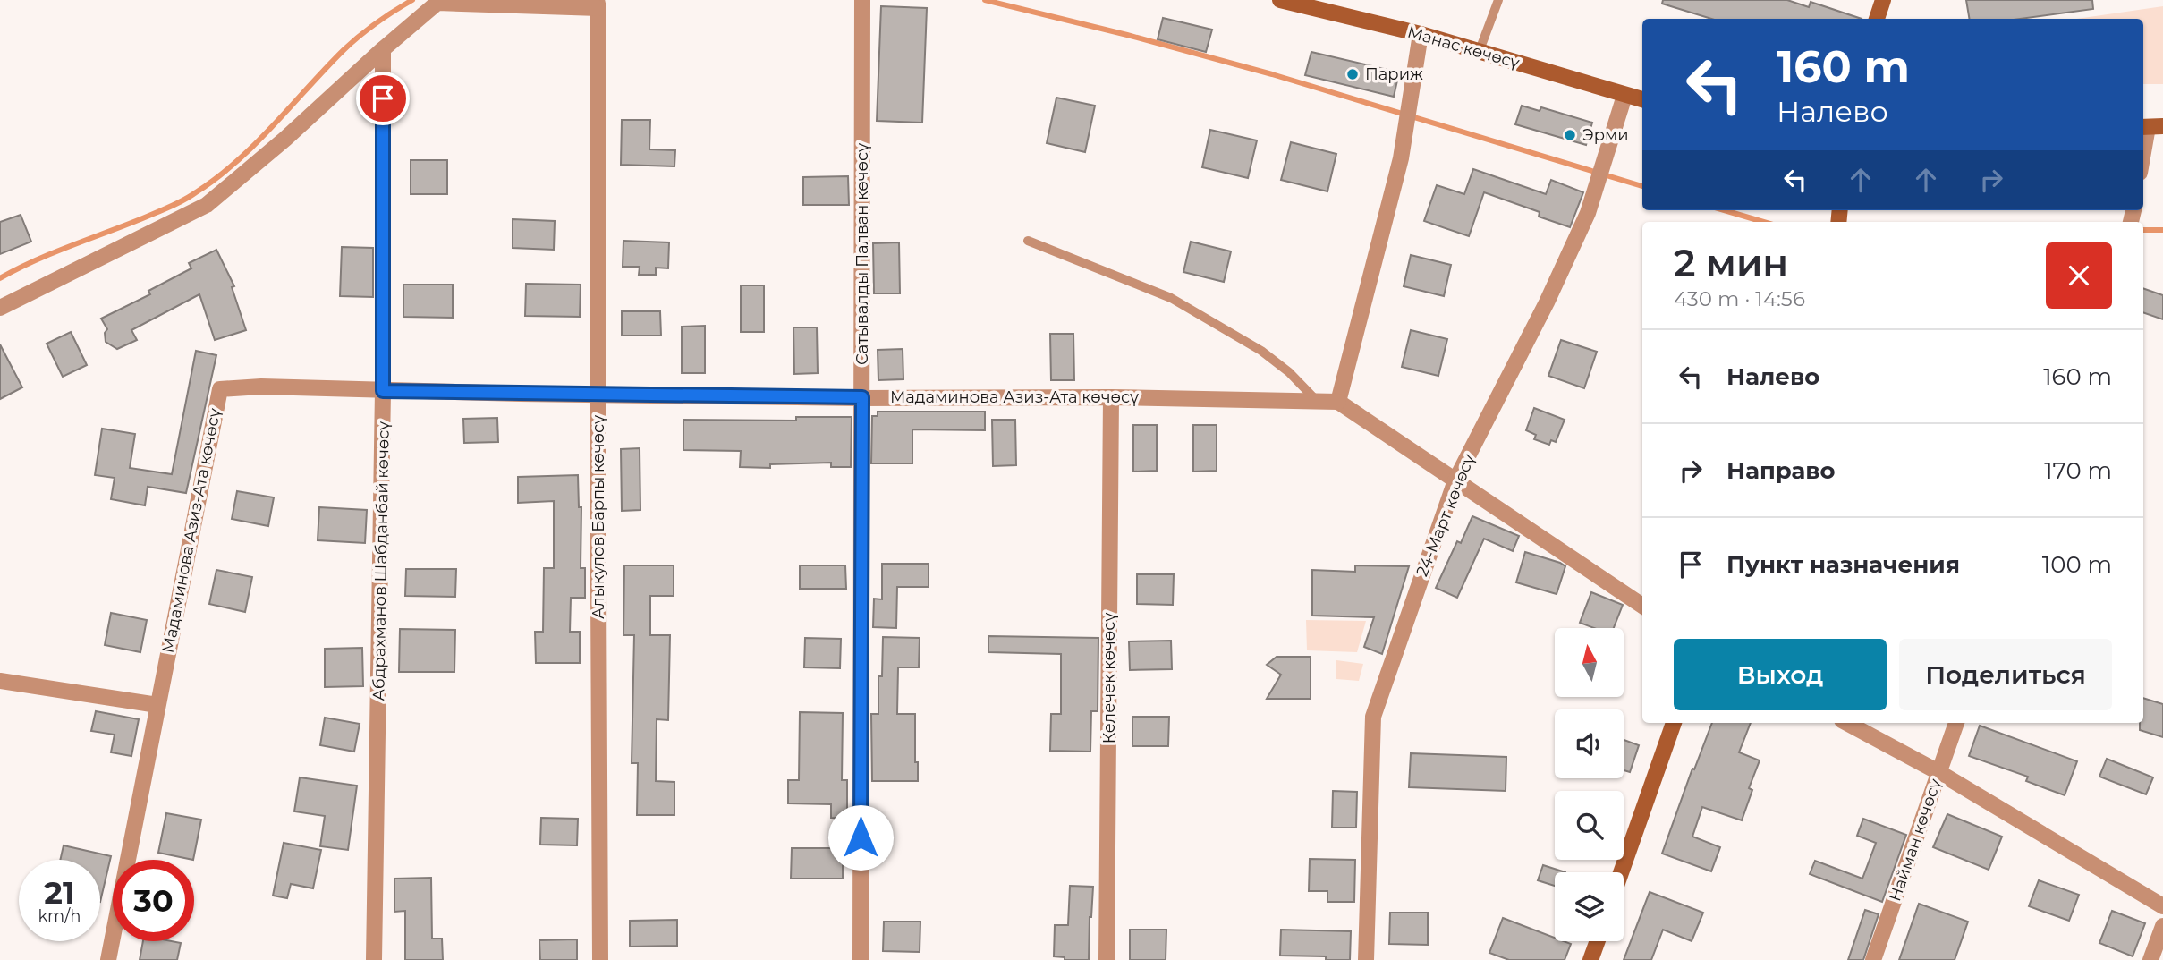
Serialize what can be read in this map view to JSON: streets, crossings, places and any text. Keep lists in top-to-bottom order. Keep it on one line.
{"streets":{"main road":["Манас көчөсү"],"street":["Сатывалды Палван көчөсү","Мадаминова Азиз-Ата көчөсү","24-Март көчөсү","Алыкулов Барпы көчөсү","Абдрахманов Шабданбай көчөсү","Келечек көчөсү","Найман көчөсү"]},"crossings":[["Манас көчөсү","24-Март көчөсү"],["Сатывалды Палван көчөсү","Мадаминова Азиз-Ата көчөсү"],["Мадаминова Азиз-Ата көчөсү","Алыкулов Барпы көчөсү"],["Мадаминова Азиз-Ата көчөсү","Абдрахманов Шабданбай көчөсү"],["Мадаминова Азиз-Ата көчөсү","Келечек көчөсү"]],"places":["Париж","Эрми"],"north":"top","page":{"turn":["160 m","Налево"],"heading":["2 мин","430 m · 14:56"],"list":[{"name":"Налево","value":"160 m"},{"name":"Направо","value":"170 m"},{"name":"Пункт назначения","value":"100 m"}],"buttons":["Выход","Поделиться"],"speed":"21 km/h","limit":"30"}}
